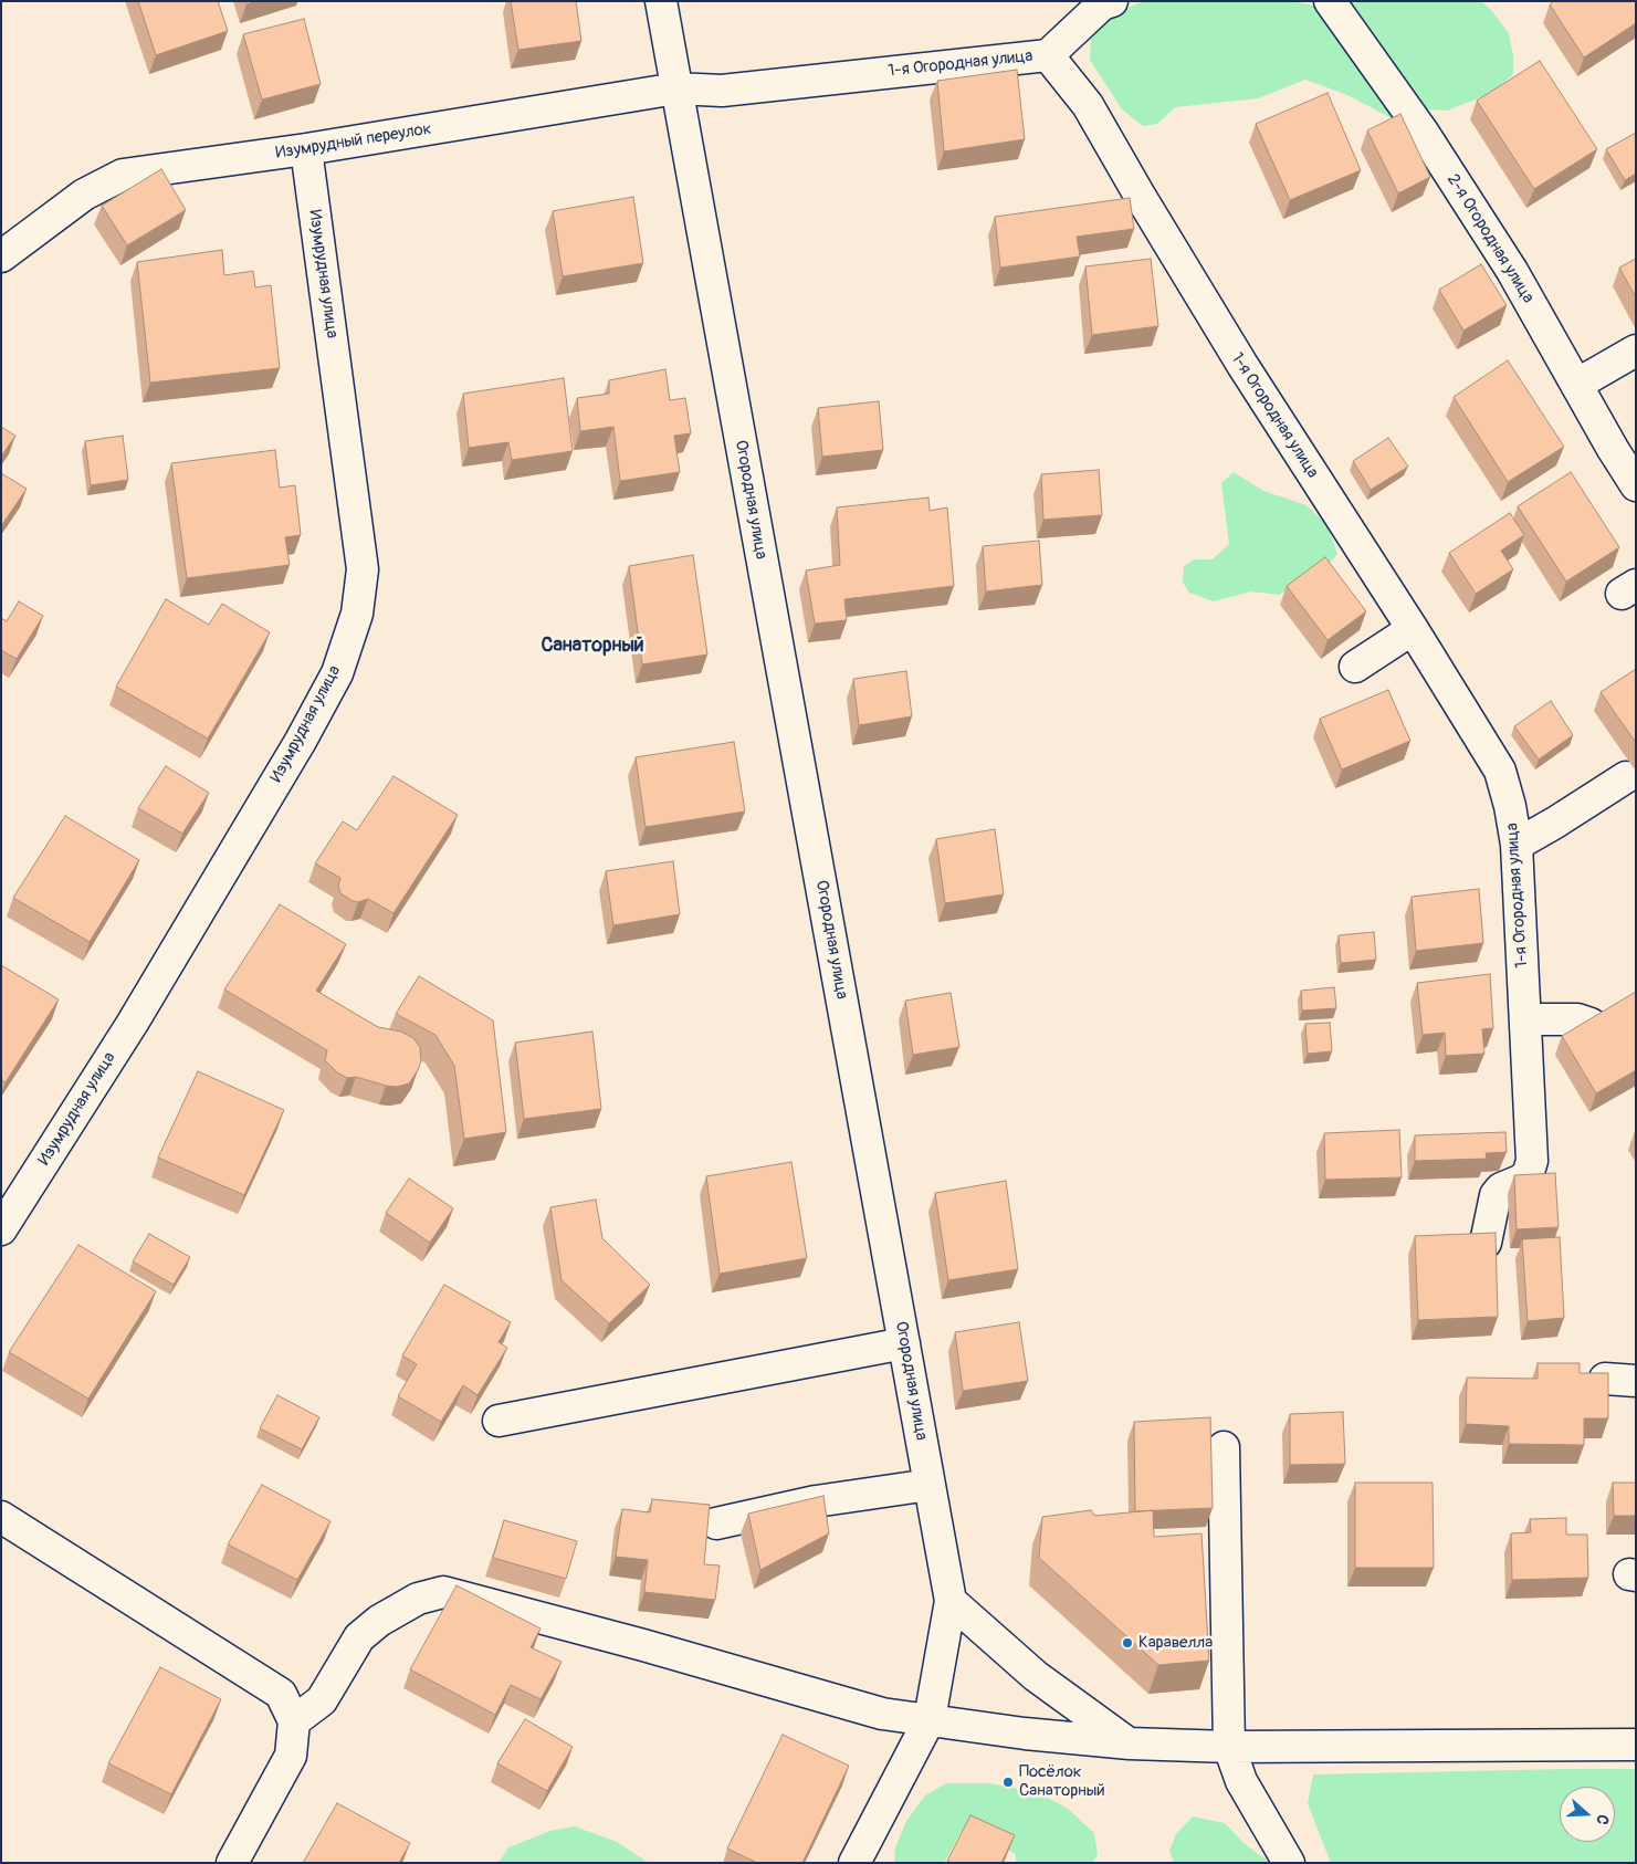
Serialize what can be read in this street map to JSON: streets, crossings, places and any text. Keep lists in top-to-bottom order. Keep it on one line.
{"streets":{"street":["1-я Огородная улица","Изумрудный переулок","2-я Огородная улица","Изумрудная улица","Огородная улица"]},"crossings":[["1-я Огородная улица","Изумрудный переулок"],["1-я Огородная улица","Огородная улица"],["Изумрудный переулок","Изумрудная улица"],["Изумрудный переулок","Огородная улица"]],"districts":["Санаторный"],"places":["Каравелла","Посёлок Санаторный"],"north":"right"}
